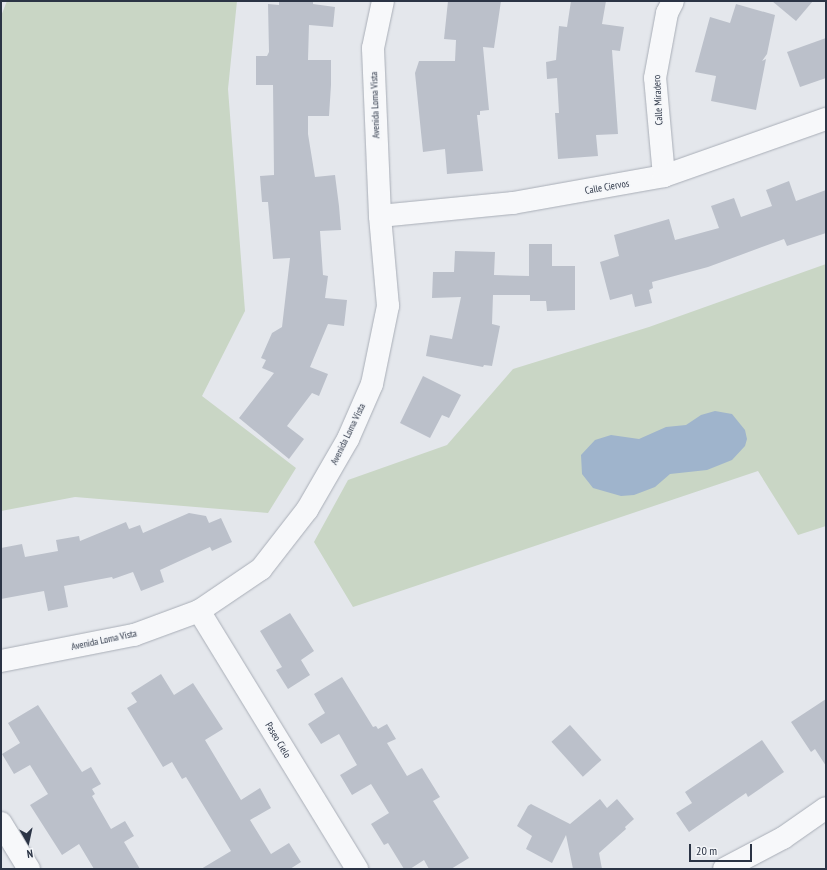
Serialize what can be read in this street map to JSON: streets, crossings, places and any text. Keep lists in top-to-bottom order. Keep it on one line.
{"streets":{"street":["Calle Miradero","Avenida Loma Vista","Calle Ciervos","Paseo Cielo"]},"crossings":[["Calle Miradero","Calle Ciervos"],["Avenida Loma Vista","Calle Ciervos"],["Avenida Loma Vista","Paseo Cielo"]],"scale_bar":"20 m","north":"bottom"}
